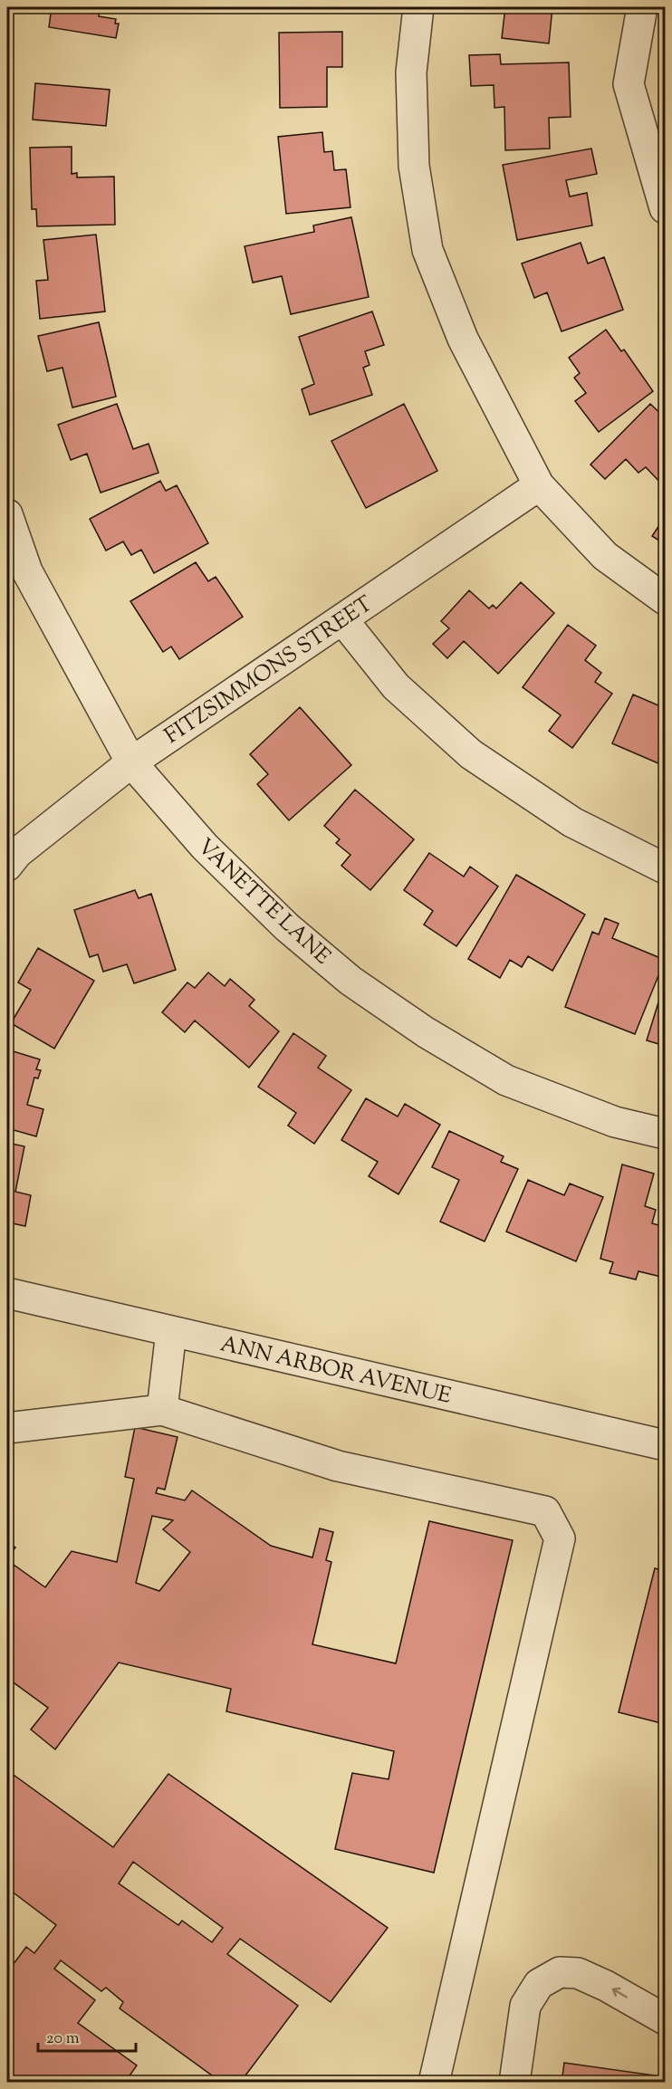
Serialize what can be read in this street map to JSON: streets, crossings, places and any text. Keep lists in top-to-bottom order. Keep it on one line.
{"streets":{"street":["FITZSIMMONS STREET","VANETTE LANE","ANN ARBOR AVENUE"]},"crossings":[["FITZSIMMONS STREET","VANETTE LANE"]],"scale_bar":"20 m"}
